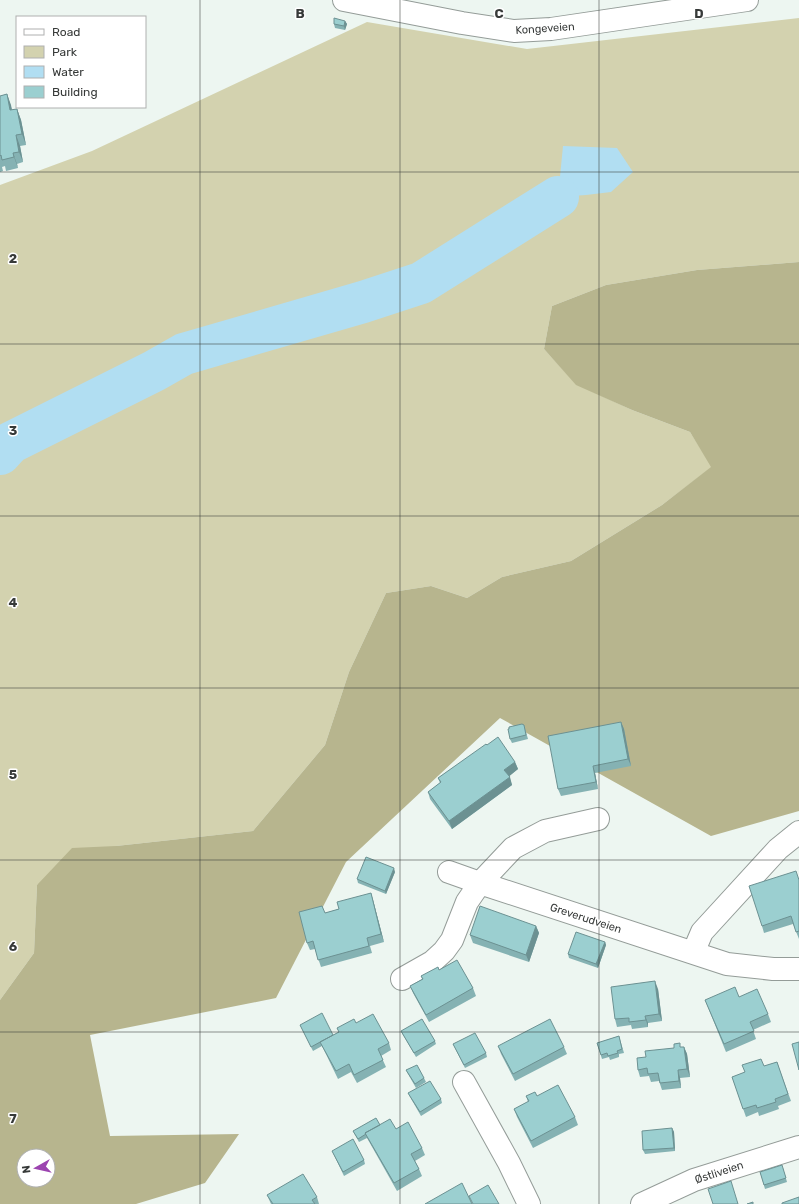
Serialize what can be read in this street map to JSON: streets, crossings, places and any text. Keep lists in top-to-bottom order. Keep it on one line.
{"streets":{"street":["Kongeveien","Greverudveien","Østliveien"]},"legend":["Road","Park","Water","Building"],"north":"left","grid":{"columns":["B","C","D"],"rows":["2","3","4","5","6","7"]}}
